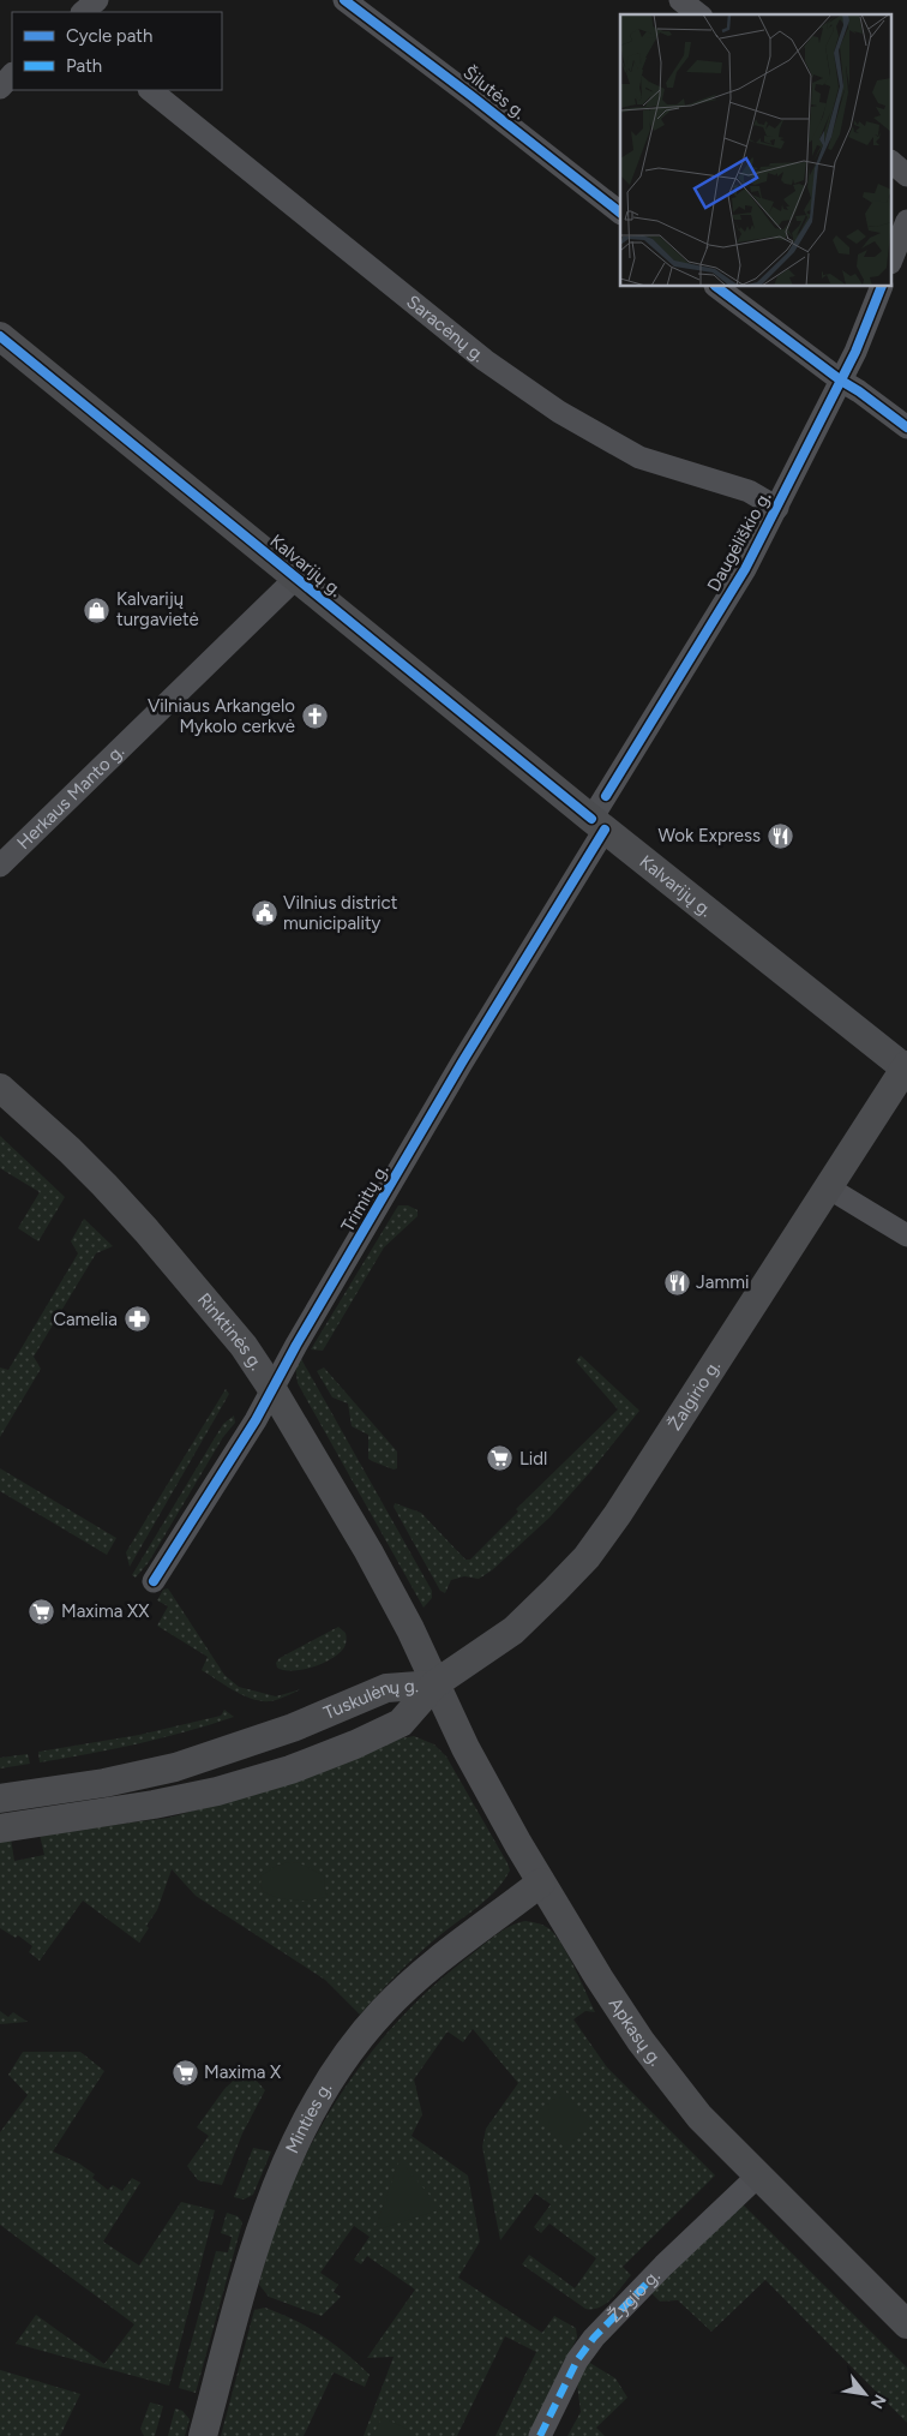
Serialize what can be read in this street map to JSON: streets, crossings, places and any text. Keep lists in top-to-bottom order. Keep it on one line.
{"streets":{"main road":["Kalvarijų g.","Rinktinės g.","Žalgirio g.","Tuskulėnų g.","Apkasų g.","Minties g."],"street":["Šilutės g.","Saracėnų g.","Daugėliškio g.","Herkaus Manto g.","Trimitų g.","Žygio g."]},"crossings":[["Saracėnų g.","Daugėliškio g."],["Daugėliškio g.","Kalvarijų g."],["Daugėliškio g.","Trimitų g."],["Kalvarijų g.","Herkaus Manto g."],["Kalvarijų g.","Trimitų g."],["Kalvarijų g.","Žalgirio g."],["Trimitų g.","Rinktinės g."],["Rinktinės g.","Žalgirio g."],["Rinktinės g.","Tuskulėnų g."],["Rinktinės g.","Apkasų g."],["Žalgirio g.","Tuskulėnų g."],["Žalgirio g.","Apkasų g."],["Tuskulėnų g.","Apkasų g."],["Apkasų g.","Minties g."],["Apkasų g.","Žygio g."]],"places":{"shop":["Kalvarijų turgavietė"],"church":["Vilniaus Arkangelo Mykolo cerkvė"],"restaurant":["Wok Express","Jammi"],"public building":["Vilnius district municipality"],"pharmacy":["Camelia"],"supermarket":["Lidl","Maxima XX","Maxima X"]},"legend":["Cycle path","Path"],"north":"bottom right"}
